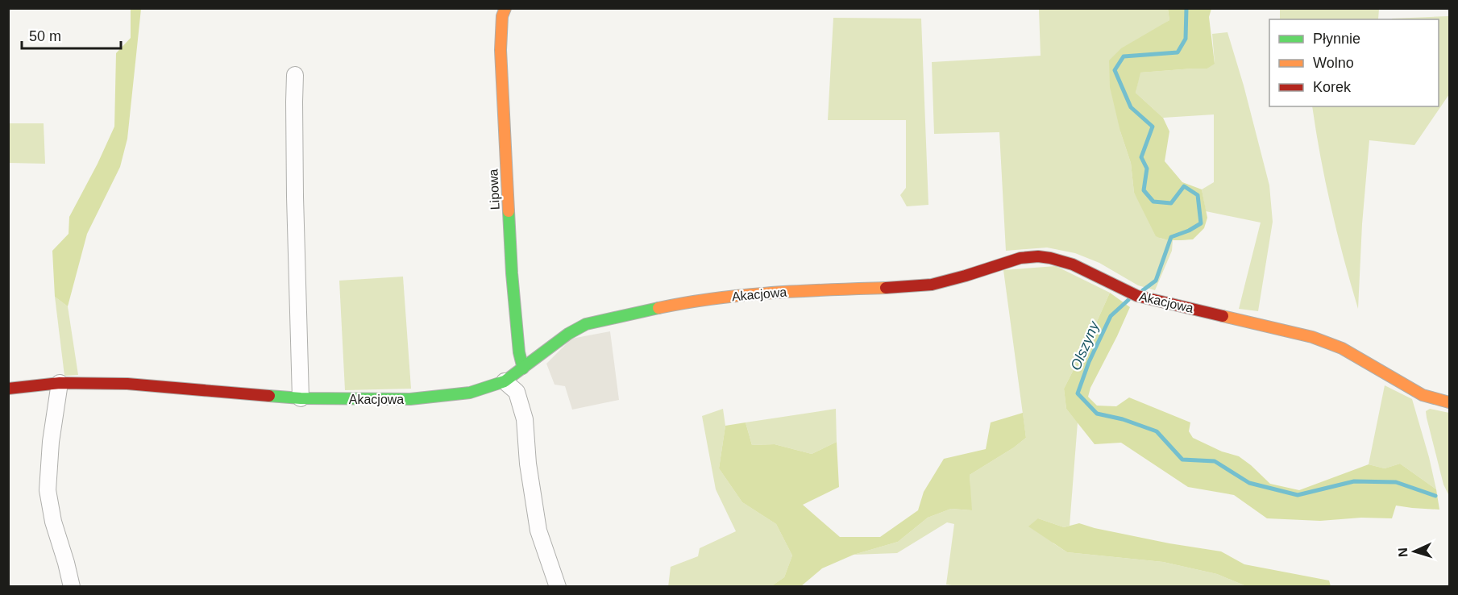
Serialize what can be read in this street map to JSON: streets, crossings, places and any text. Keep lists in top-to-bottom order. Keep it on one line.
{"streets":{"street":["Lipowa","Akacjowa"]},"crossings":[["Lipowa","Akacjowa"]],"water":["Olszyny"],"legend":["Płynnie","Wolno","Korek"],"scale_bar":"50 m","north":"left"}
